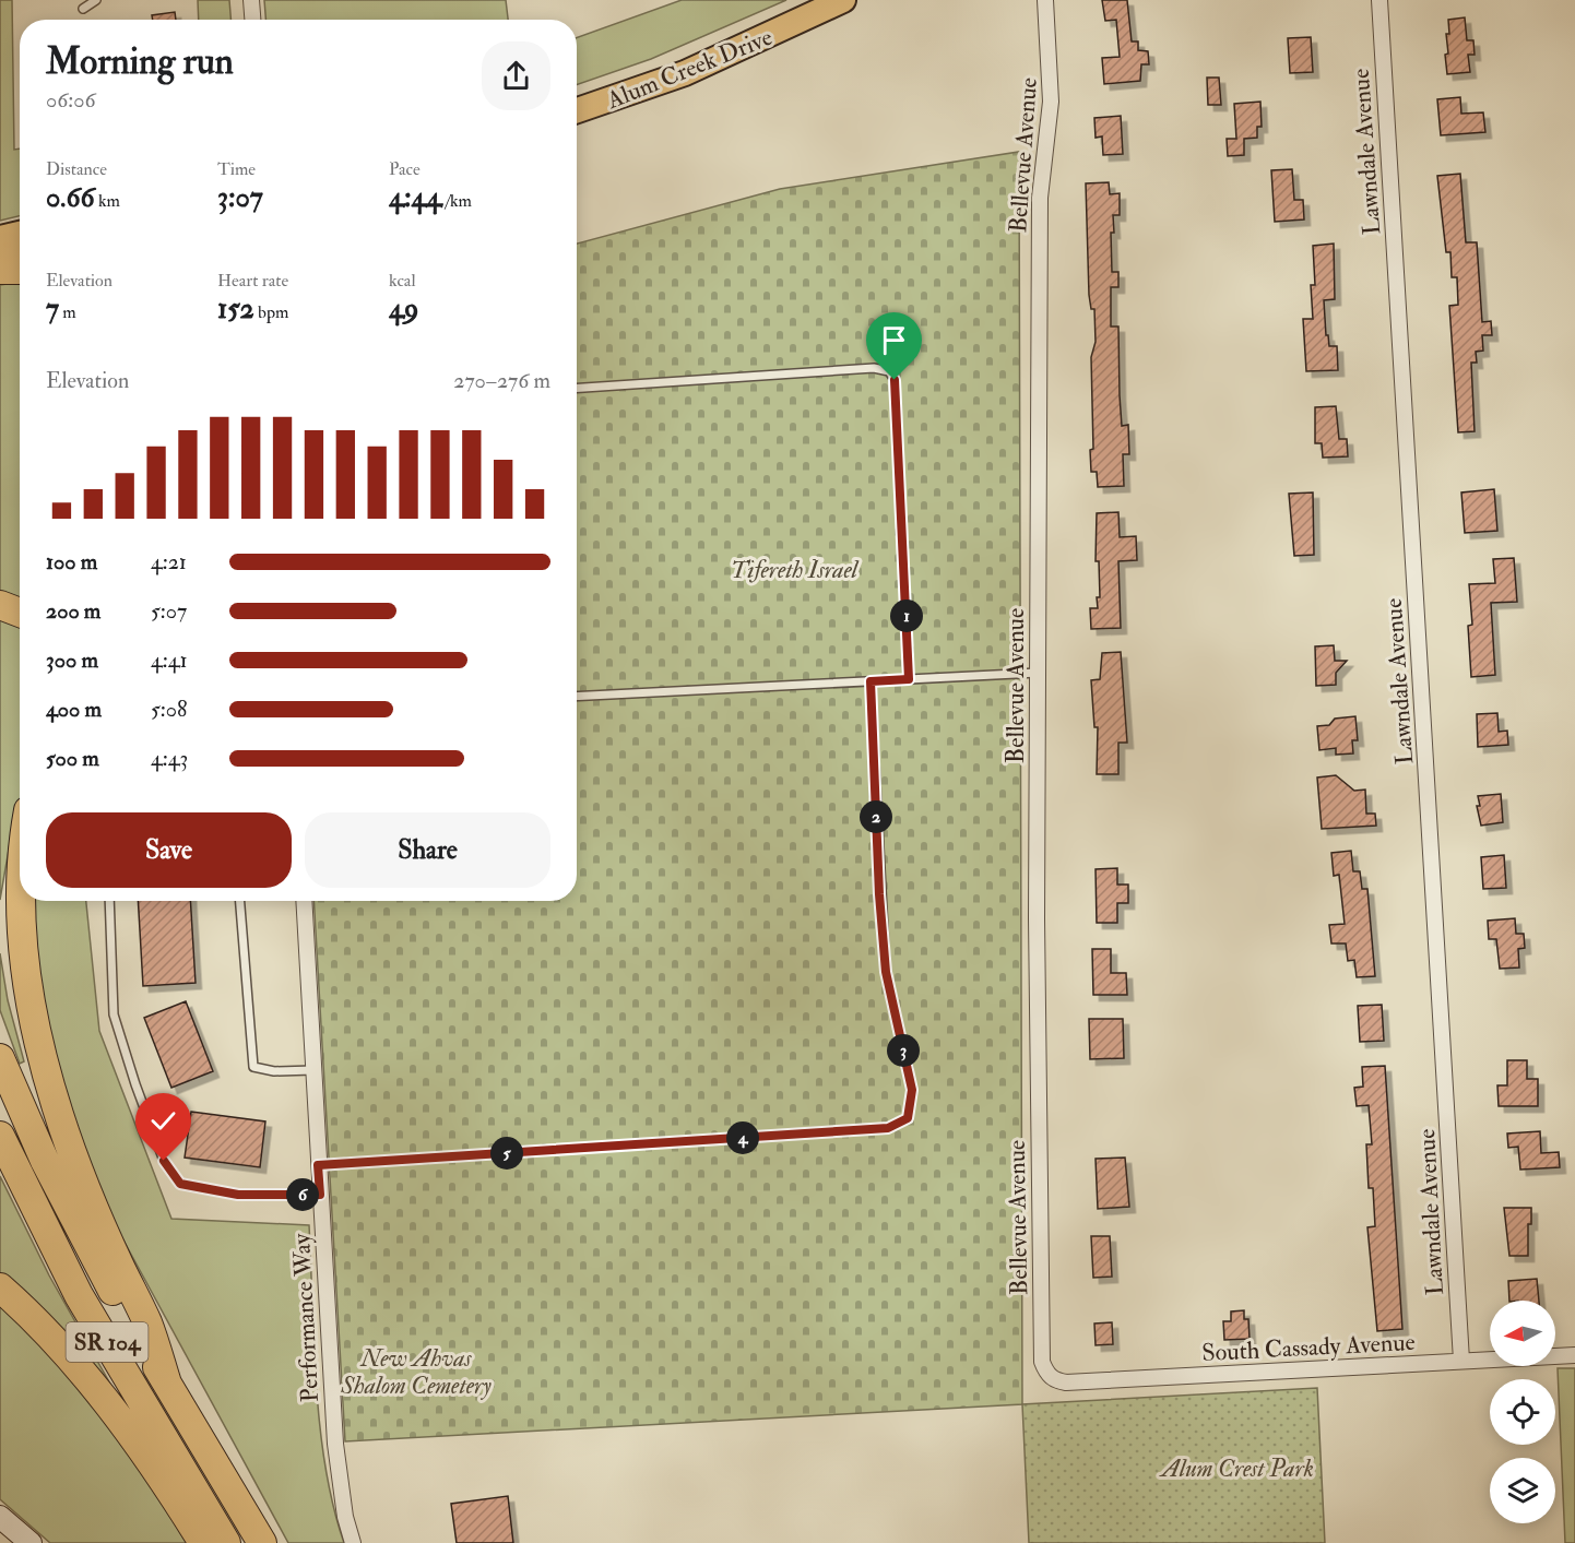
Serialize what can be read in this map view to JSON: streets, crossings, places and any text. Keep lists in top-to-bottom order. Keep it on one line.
{"streets":{"highway":["SR 104"],"main road":["Alum Creek Drive"],"street":["Lawndale Avenue","Bellevue Avenue","Performance Way","South Cassady Avenue"]},"crossings":[["Lawndale Avenue","South Cassady Avenue"],["Bellevue Avenue","South Cassady Avenue"]],"parks":["Tifereth Israel","New Ahvas Shalom Cemetery","Alum Crest Park"],"north":"left","page":{"heading":["Morning run","06:06"],"stats":[["Distance","0.66 km"],["Time","3:07"],["Pace","4:44 /km"],["Elevation","7 m"],["Heart rate","152 bpm"],["kcal","49"]],"chart":["Elevation","270–276 m"],"list":[{"name":"100 m","note":"4:21"},{"name":"200 m","note":"5:07"},{"name":"300 m","note":"4:41"},{"name":"400 m","note":"5:08"},{"name":"500 m","note":"4:43"}],"pins":["1","2","3","4","5","6"],"buttons":["Save","Share"]}}
